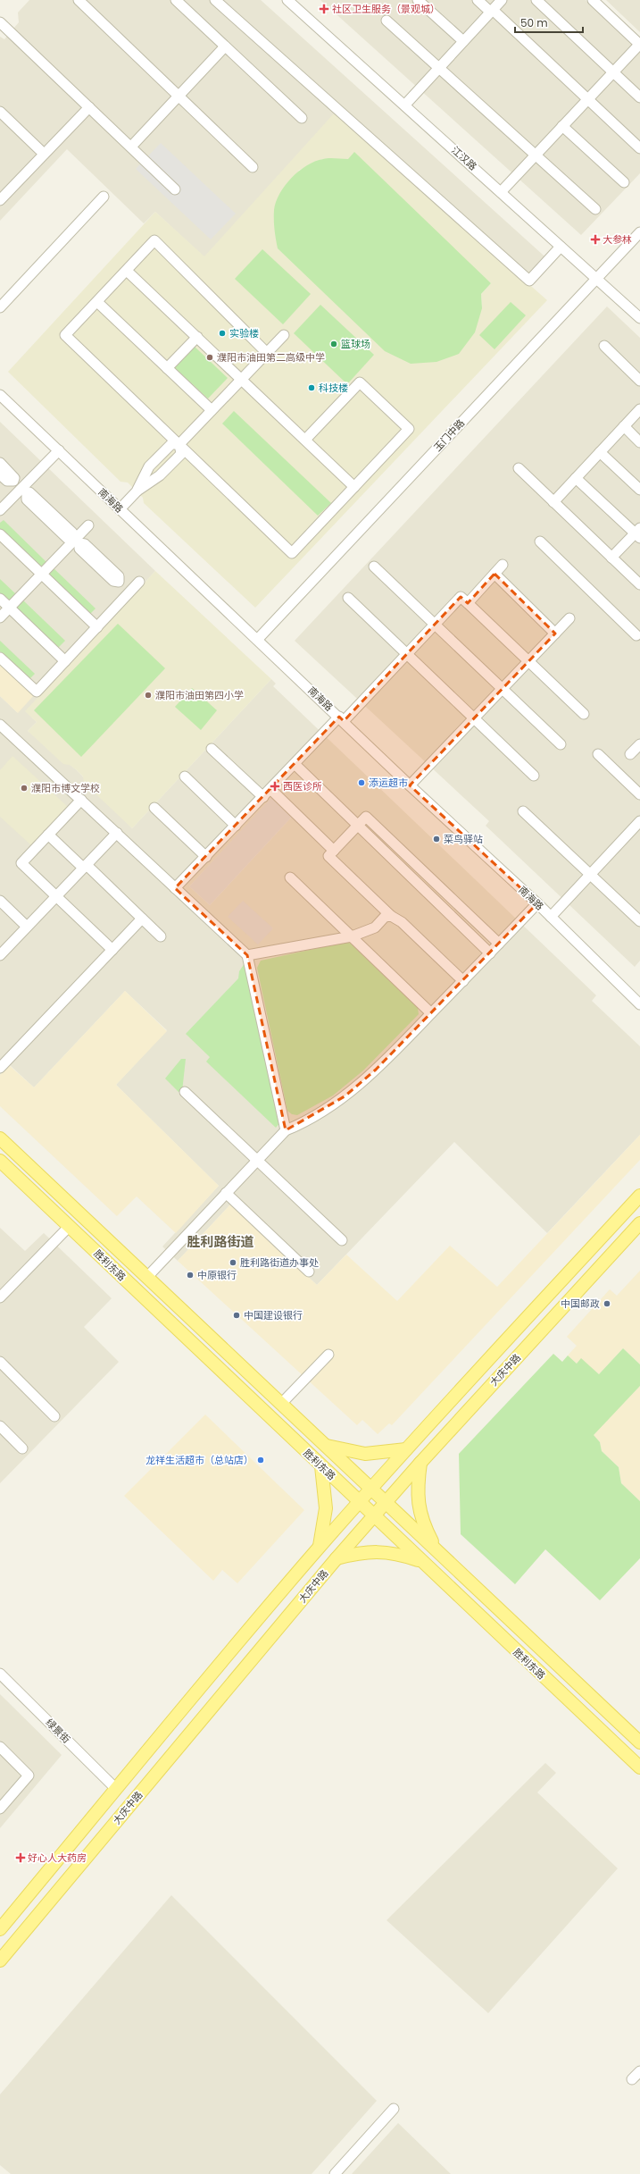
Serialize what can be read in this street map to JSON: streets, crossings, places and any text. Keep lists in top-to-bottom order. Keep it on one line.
{"streets":{"main road":["胜利东路","大庆中路"],"street":["江汉路","玉门中路","南海路","绿景街"]},"crossings":[["江汉路","玉门中路"],["玉门中路","南海路"],["胜利东路","大庆中路"],["大庆中路","绿景街"]],"districts":["胜利路街道"],"places":{"health":["社区卫生服务（景观城）","大参林","西医诊所","好心人大药房"],"other":["实验楼","篮球场","濮阳市油田第二高级中学","科技楼","濮阳市油田第四小学","添运超市","濮阳市博文学校","菜鸟驿站","胜利路街道办事处","中原银行","中国邮政","中国建设银行","龙祥生活超市（总站店）"]},"scale_bar":"50 m"}
